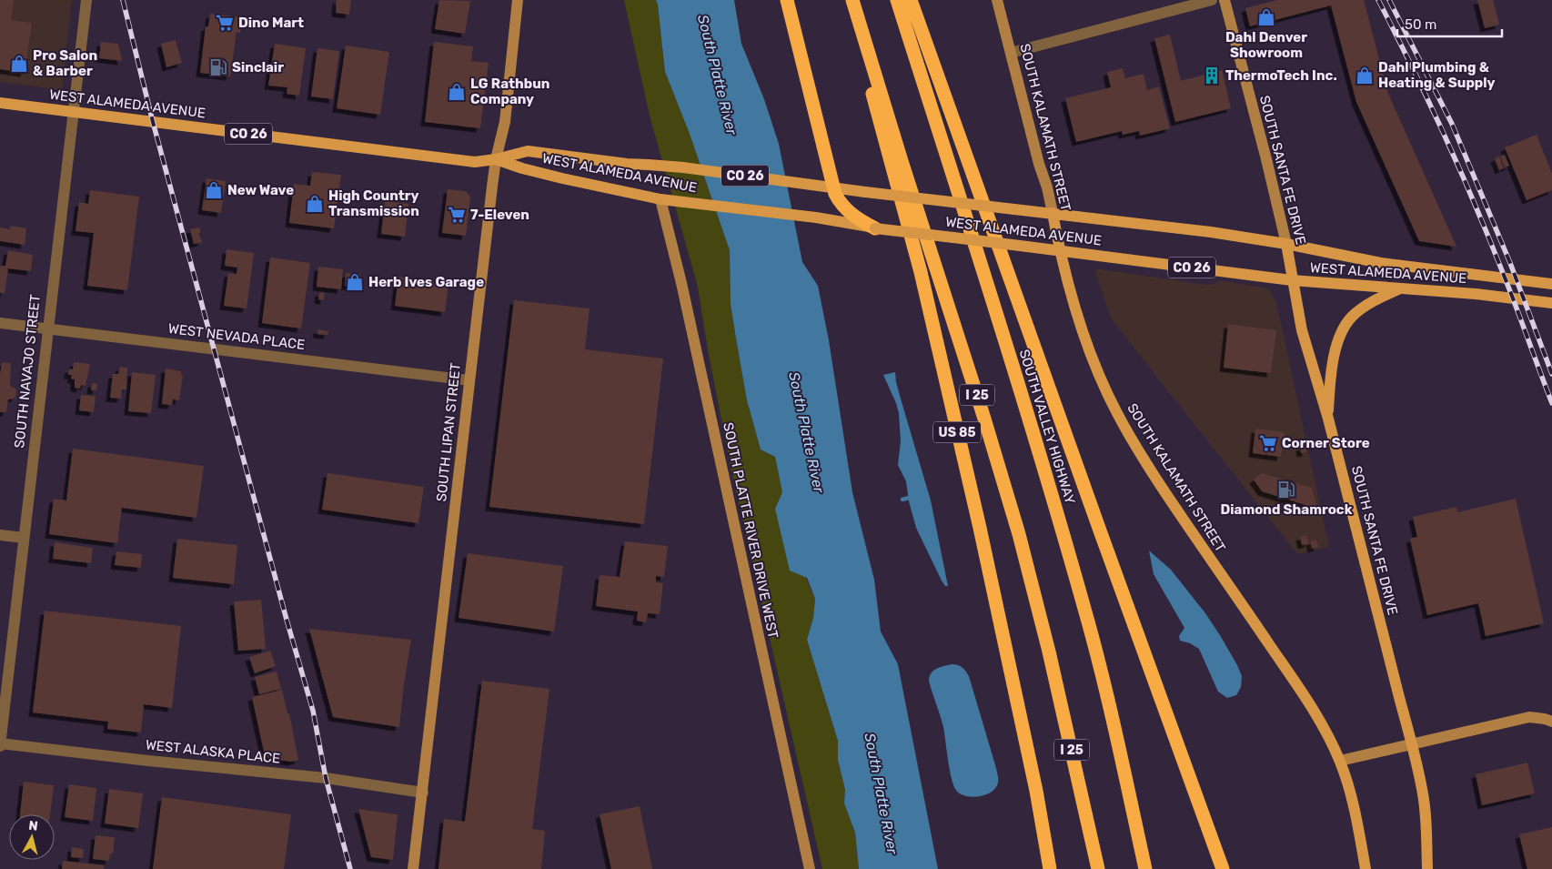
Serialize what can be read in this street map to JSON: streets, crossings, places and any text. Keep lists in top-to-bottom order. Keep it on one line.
{"streets":{"highway":["I 25","SOUTH VALLEY HIGHWAY","US 85"],"main road":["WEST ALAMEDA AVENUE","SOUTH KALAMATH STREET","CO 26","SOUTH SANTA FE DRIVE"],"street":["WEST NEVADA PLACE","SOUTH NAVAJO STREET","SOUTH LIPAN STREET","SOUTH PLATTE RIVER DRIVE WEST","WEST ALASKA PLACE"]},"crossings":[["WEST ALAMEDA AVENUE","SOUTH KALAMATH STREET"],["WEST ALAMEDA AVENUE","SOUTH SANTA FE DRIVE"],["WEST ALAMEDA AVENUE","SOUTH NAVAJO STREET"],["WEST ALAMEDA AVENUE","SOUTH LIPAN STREET"],["WEST ALAMEDA AVENUE","SOUTH PLATTE RIVER DRIVE WEST"],["WEST NEVADA PLACE","SOUTH NAVAJO STREET"],["WEST NEVADA PLACE","SOUTH LIPAN STREET"],["SOUTH NAVAJO STREET","WEST ALASKA PLACE"],["SOUTH LIPAN STREET","WEST ALASKA PLACE"]],"water":["South Platte River"],"places":{"shop":["Dahl Denver Showroom","Pro Salon & Barber","Dahl Plumbing & Heating & Supply","LG Rathbun Company","New Wave","High Country Transmission","Herb Ives Garage"],"supermarket":["Dino Mart","7-Eleven","Corner Store"],"fuel station":["Sinclair","Diamond Shamrock"],"building":["ThermoTech Inc."]},"scale_bar":"50 m","north":"top"}
